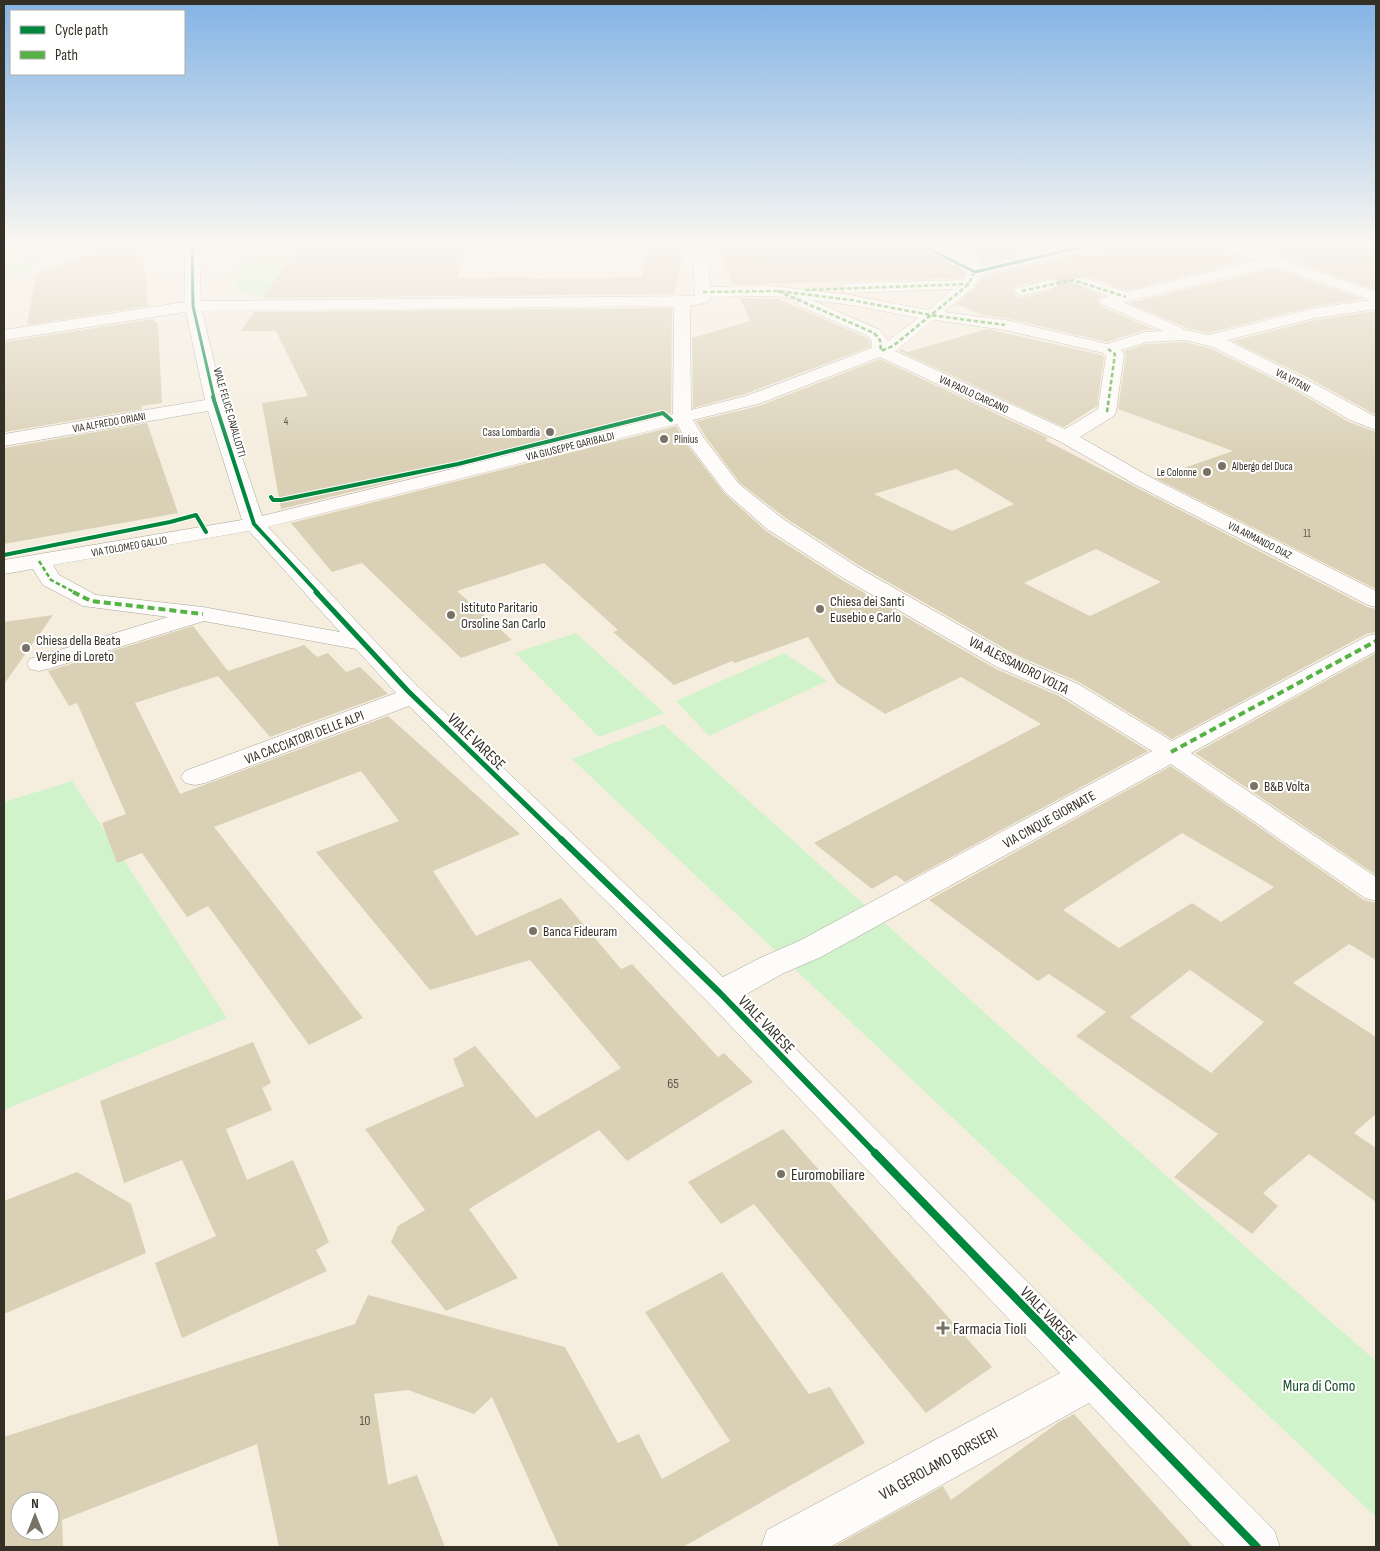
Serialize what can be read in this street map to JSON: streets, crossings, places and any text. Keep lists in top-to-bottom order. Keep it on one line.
{"streets":{"street":["VIA VITANI","VIA PAOLO CARCANO","VIALE FELICE CAVALLOTTI","VIA ALFREDO ORIANI","VIA GIUSEPPE GARIBALDI","VIA ARMANDO DIAZ","VIA TOLOMEO GALLIO","VIA ALESSANDRO VOLTA","VIA CACCIATORI DELLE ALPI","VIALE VARESE","VIA CINQUE GIORNATE","VIA GEROLAMO BORSIERI"]},"crossings":[["VIA PAOLO CARCANO","VIA GIUSEPPE GARIBALDI"],["VIA PAOLO CARCANO","VIA ARMANDO DIAZ"],["VIALE FELICE CAVALLOTTI","VIA ALFREDO ORIANI"],["VIALE FELICE CAVALLOTTI","VIA GIUSEPPE GARIBALDI"],["VIALE FELICE CAVALLOTTI","VIA TOLOMEO GALLIO"],["VIALE FELICE CAVALLOTTI","VIALE VARESE"],["VIA GIUSEPPE GARIBALDI","VIA TOLOMEO GALLIO"],["VIA GIUSEPPE GARIBALDI","VIA ALESSANDRO VOLTA"],["VIA GIUSEPPE GARIBALDI","VIALE VARESE"],["VIA TOLOMEO GALLIO","VIALE VARESE"],["VIA ALESSANDRO VOLTA","VIA CINQUE GIORNATE"],["VIA CACCIATORI DELLE ALPI","VIALE VARESE"],["VIALE VARESE","VIA CINQUE GIORNATE"],["VIALE VARESE","VIA GEROLAMO BORSIERI"]],"parks":["Mura di Como"],"places":{"other":["Casa Lombardia","Plinius","Albergo del Duca","Le Colonne","Chiesa dei Santi Eusebio e Carlo","Istituto Paritario Orsoline San Carlo","Chiesa della Beata Vergine di Loreto","B&B Volta","Banca Fideuram","Euromobiliare"],"health":["Farmacia Tioli"]},"house_numbers":["4","11","65","10"],"legend":["Cycle path","Path"],"north":"top"}
